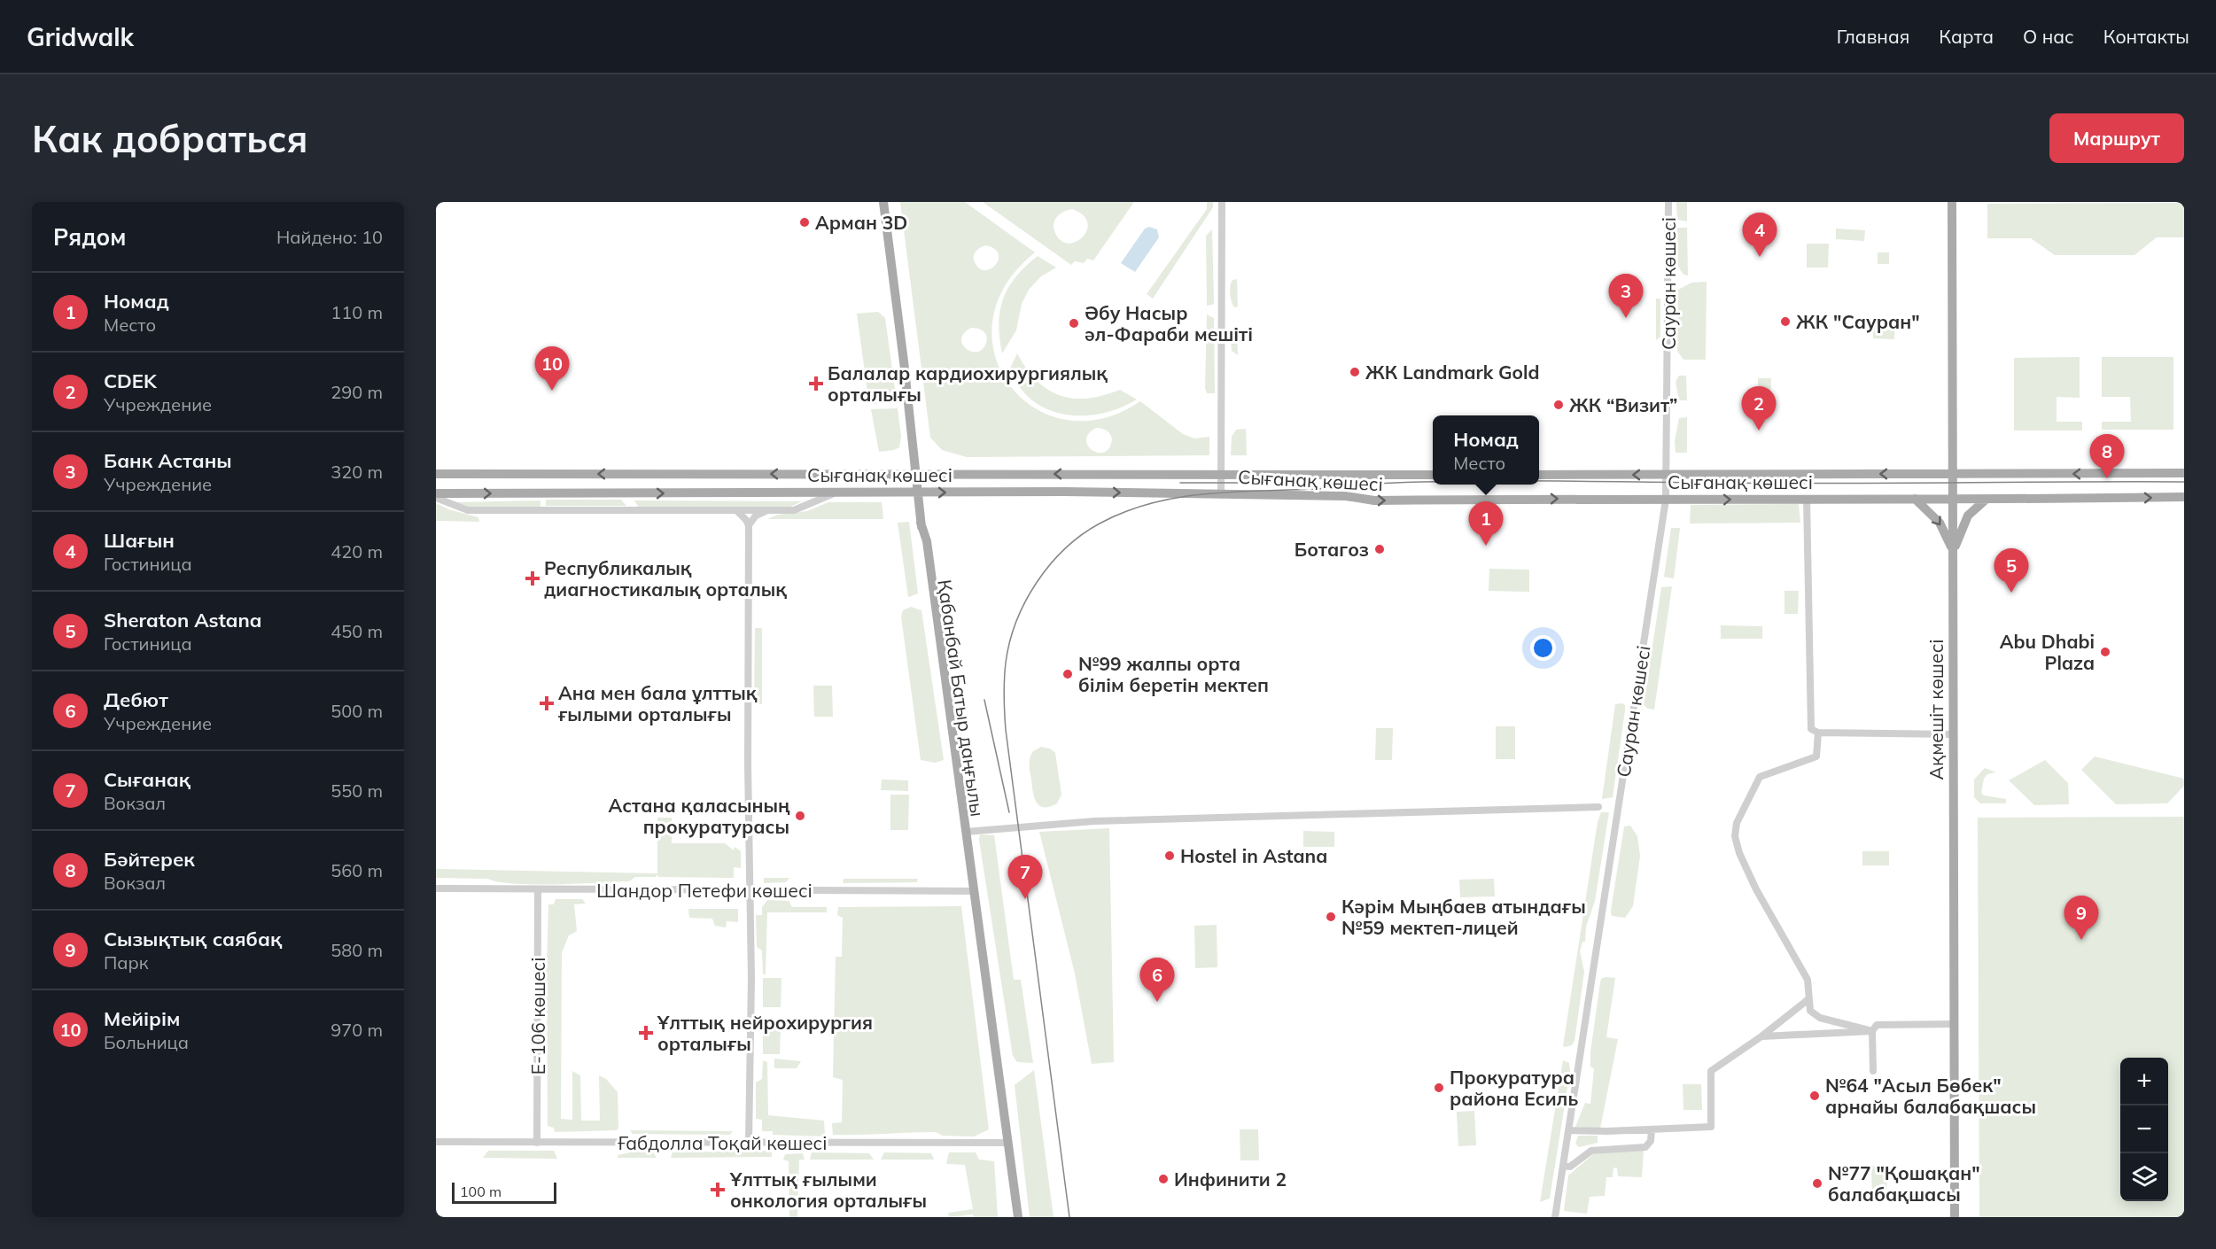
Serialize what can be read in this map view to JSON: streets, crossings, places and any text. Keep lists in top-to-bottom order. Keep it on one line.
{"streets":{"main road":["Сығанақ көшесі","Қабанбай Батыр даңғылы","Ақмешіт көшесі"],"street":["Сауран көшесі","Шандор Петефи көшесі","Е-106 көшесі","Ғабдолла Тоқай көшесі"]},"crossings":[["Сауран көшесі","Сығанақ көшесі"],["Сығанақ көшесі","Қабанбай Батыр даңғылы"],["Сығанақ көшесі","Ақмешіт көшесі"],["Қабанбай Батыр даңғылы","Шандор Петефи көшесі"],["Қабанбай Батыр даңғылы","Ғабдолла Тоқай көшесі"],["Шандор Петефи көшесі","Е-106 көшесі"],["Е-106 көшесі","Ғабдолла Тоқай көшесі"]],"places":{"other":["Арман 3D","ЖК \"Сауран\"","Әбу Насыр әл-Фараби мешіті","ЖК Landmark Gold","ЖК “Визит”","Ботагоз","Abu Dhabi Plaza","№99 жалпы орта білім беретін мектеп","Астана қаласының прокуратурасы","Hostel in Astana","Кәрім Мыңбаев атындағы №59 мектеп-лицей","Прокуратура района Есиль","№64 \"Асыл Бөбек\" арнайы балабақшасы","Инфинити 2","№77 \"Қошақан\" балабақшасы"],"health":["Балалар кардиохирургиялық орталығы","Республикалық диагностикалық орталық","Ана мен бала ұлттық ғылыми орталығы","Ұлттық нейрохирургия орталығы","Ұлттық ғылыми онкология орталығы"]},"scale_bar":"100 m","page":{"header":"Gridwalk","nav":["Главная","Карта","О нас","Контакты"],"buttons":"Маршрут","title":"Как добраться","heading":["Рядом","Найдено: 10"],"pins":["4","3","10","2","8","1","5","7","9","6"],"list":[{"mark":"1","name":"Номад","note":"Место","value":"110 m"},{"mark":"2","name":"CDEK","note":"Учреждение","value":"290 m"},{"mark":"3","name":"Банк Астаны","note":"Учреждение","value":"320 m"},{"mark":"4","name":"Шағын","note":"Гостиница","value":"420 m"},{"mark":"5","name":"Sheraton Astana","note":"Гостиница","value":"450 m"},{"mark":"6","name":"Дебют","note":"Учреждение","value":"500 m"},{"mark":"7","name":"Сығанақ","note":"Вокзал","value":"550 m"},{"mark":"8","name":"Бәйтерек","note":"Вокзал","value":"560 m"},{"mark":"9","name":"Сызықтық саябақ","note":"Парк","value":"580 m"},{"mark":"10","name":"Мейірім","note":"Больница","value":"970 m"}],"popup":["Номад","Место"],"map_buttons":["+","−"],"scale":"100 m"}}
